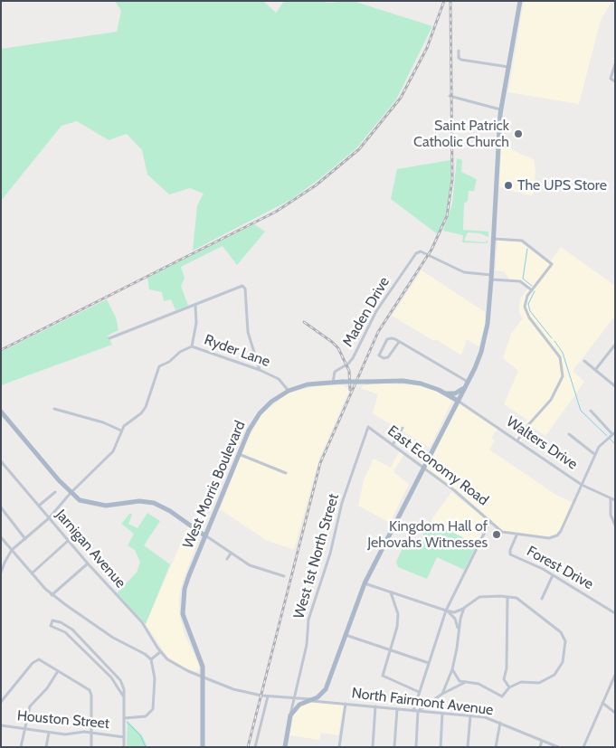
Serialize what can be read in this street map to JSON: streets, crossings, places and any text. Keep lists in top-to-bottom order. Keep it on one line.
{"streets":{"main road":["West Morris Boulevard","West 1st North Street"],"street":["Maden Drive","Ryder Lane","Walters Drive","East Economy Road","Jarnigan Avenue","Forest Drive","North Fairmont Avenue","Houston Street"]},"crossings":[["Maden Drive","West Morris Boulevard"],["Ryder Lane","West Morris Boulevard"],["Walters Drive","East Economy Road"],["Walters Drive","West Morris Boulevard"],["East Economy Road","West 1st North Street"],["East Economy Road","Forest Drive"],["West 1st North Street","North Fairmont Avenue"]],"places":["Saint Patrick Catholic Church","The UPS Store","Kingdom Hall of Jehovahs Witnesses"]}
